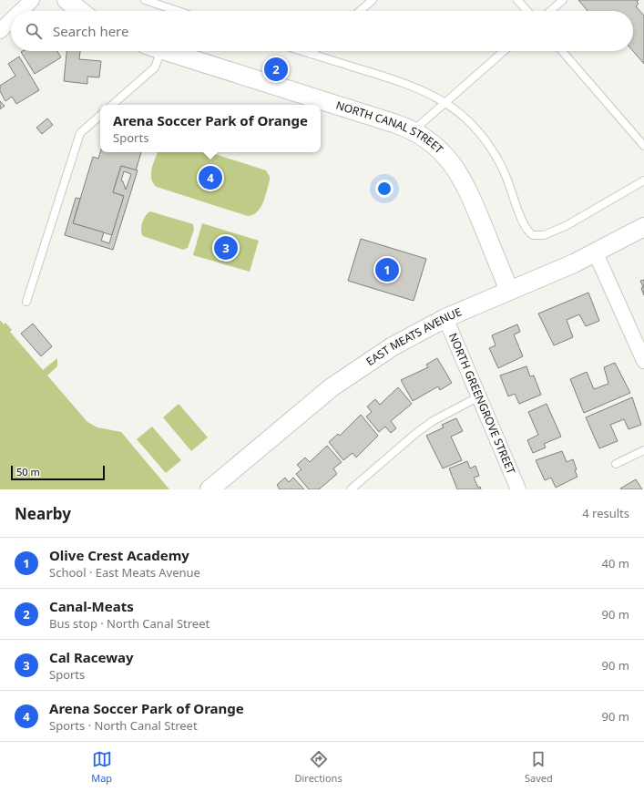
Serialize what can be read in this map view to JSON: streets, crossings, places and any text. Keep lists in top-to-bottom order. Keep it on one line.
{"streets":{"street":["NORTH CANAL STREET","EAST MEATS AVENUE","NORTH GREENGROVE STREET"]},"crossings":[["NORTH CANAL STREET","EAST MEATS AVENUE"],["EAST MEATS AVENUE","NORTH GREENGROVE STREET"]],"scale_bar":"50 m","page":{"search":"Search here","pins":["2","4","3","1"],"popup":["Arena Soccer Park of Orange","Sports"],"scale":"50 m","heading":["Nearby","4 results"],"list":[{"mark":"1","name":"Olive Crest Academy","note":"School · East Meats Avenue","value":"40 m"},{"mark":"2","name":"Canal-Meats","note":"Bus stop · North Canal Street","value":"90 m"},{"mark":"3","name":"Cal Raceway","note":"Sports","value":"90 m"},{"mark":"4","name":"Arena Soccer Park of Orange","note":"Sports · North Canal Street","value":"90 m"}],"nav":["Map","Directions","Saved"]}}
